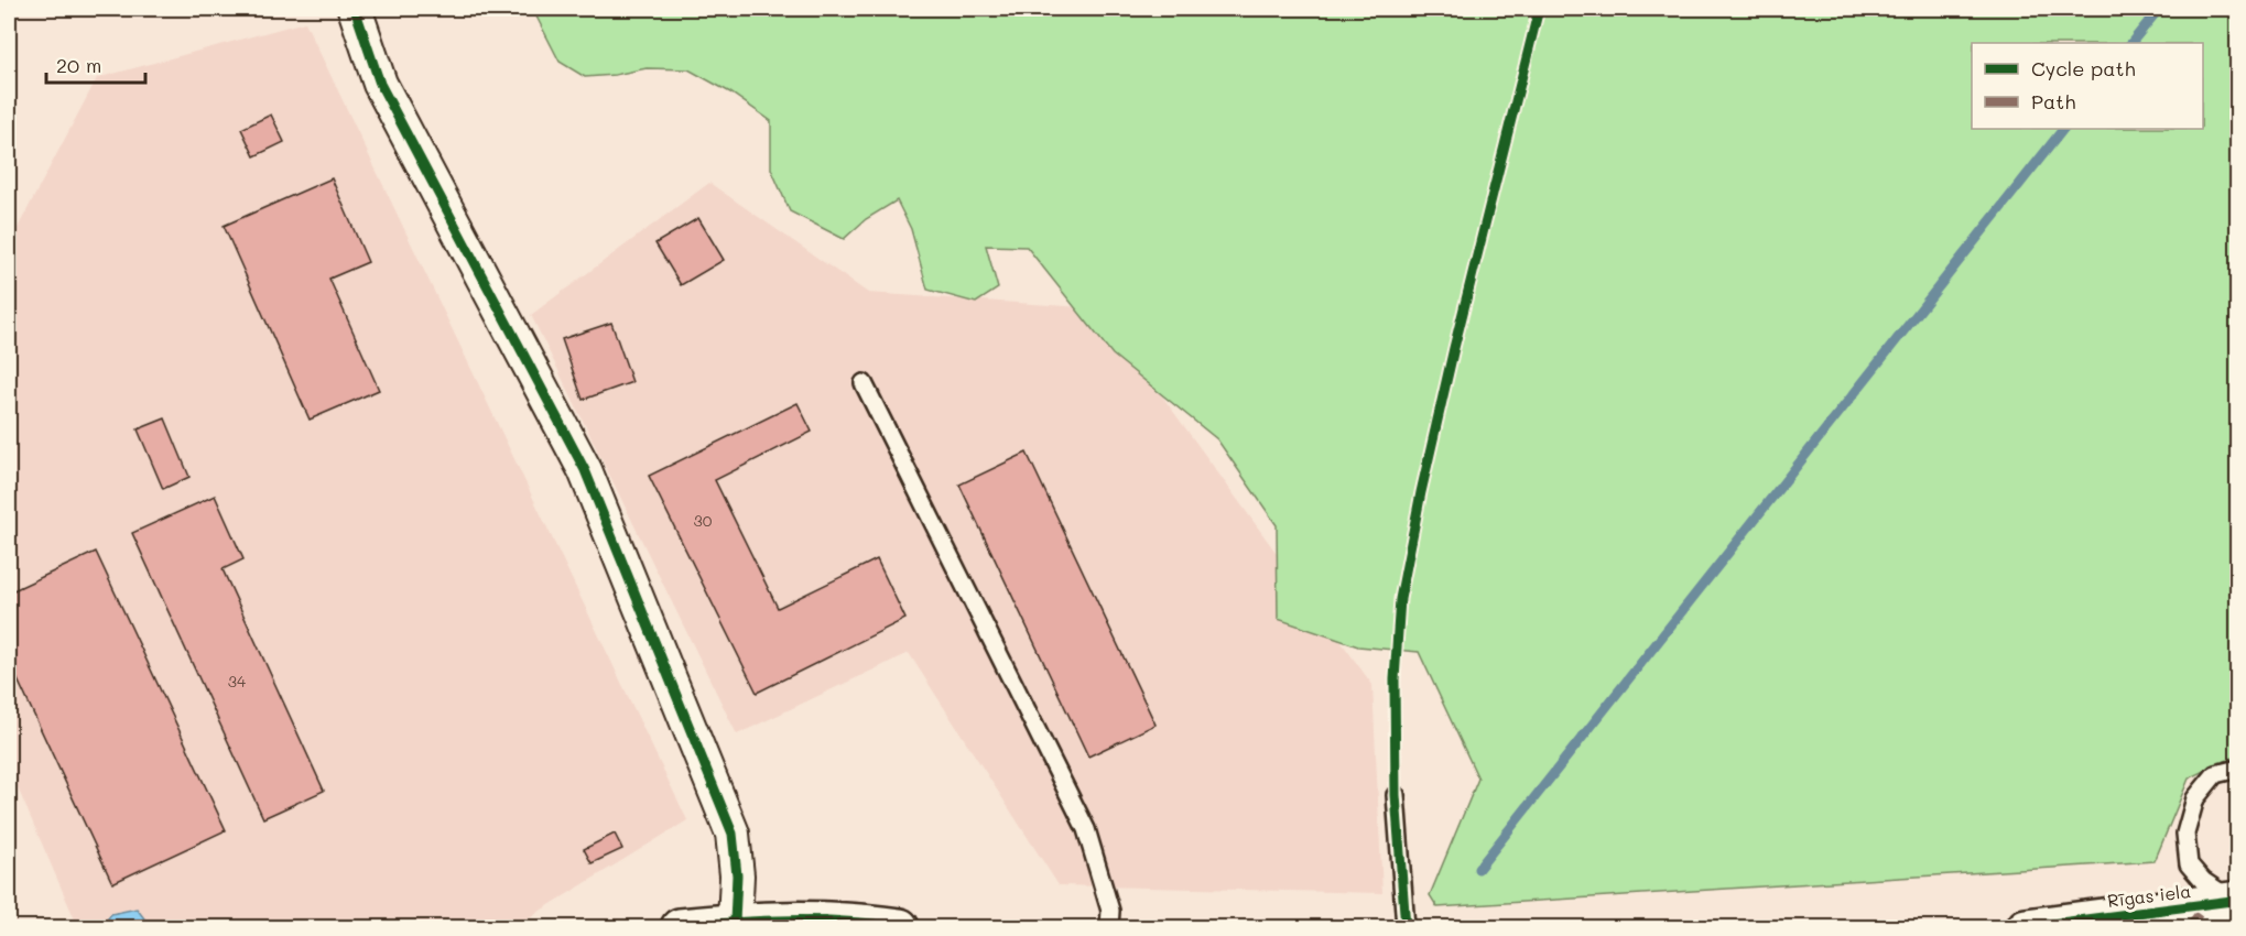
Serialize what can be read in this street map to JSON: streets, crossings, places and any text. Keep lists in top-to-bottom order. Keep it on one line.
{"streets":{"street":["Rīgas iela"]},"house_numbers":["30","34"],"legend":["Cycle path","Path"],"scale_bar":"20 m"}
